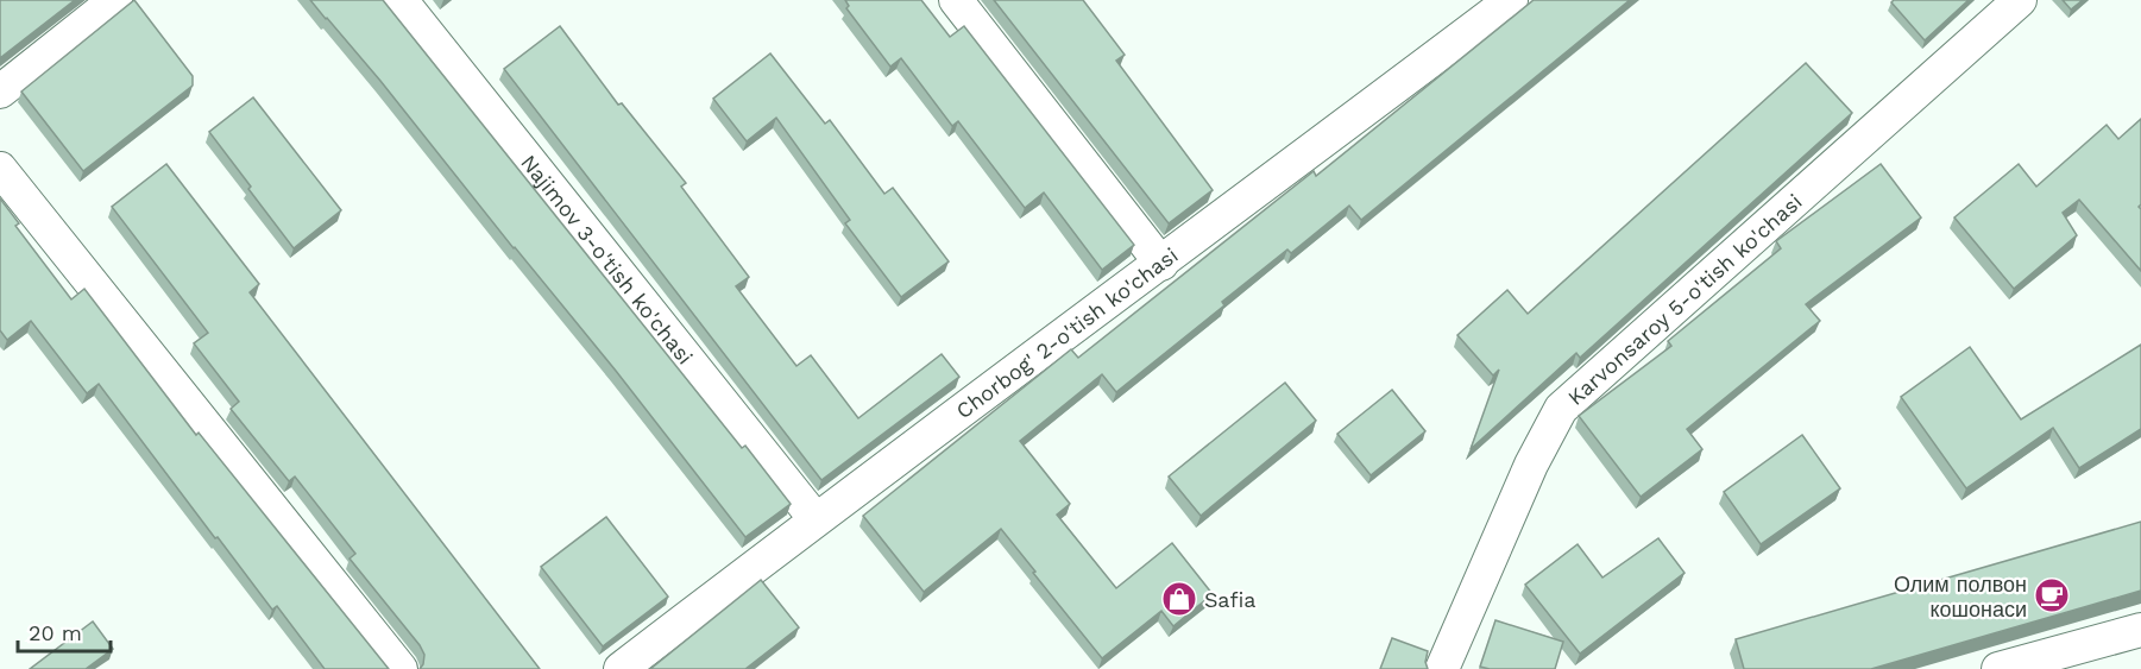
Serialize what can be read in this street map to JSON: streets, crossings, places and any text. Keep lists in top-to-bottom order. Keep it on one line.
{"streets":{"street":["Najimov 3-o'tish ko'chasi","Karvonsaroy 5-o'tish ko'chasi","Chorbog' 2-o'tish ko'chasi"]},"crossings":[["Najimov 3-o'tish ko'chasi","Chorbog' 2-o'tish ko'chasi"]],"places":{"cafe":["Олим полвон кошонаси"],"shop":["Safia"]},"scale_bar":"20 m"}
